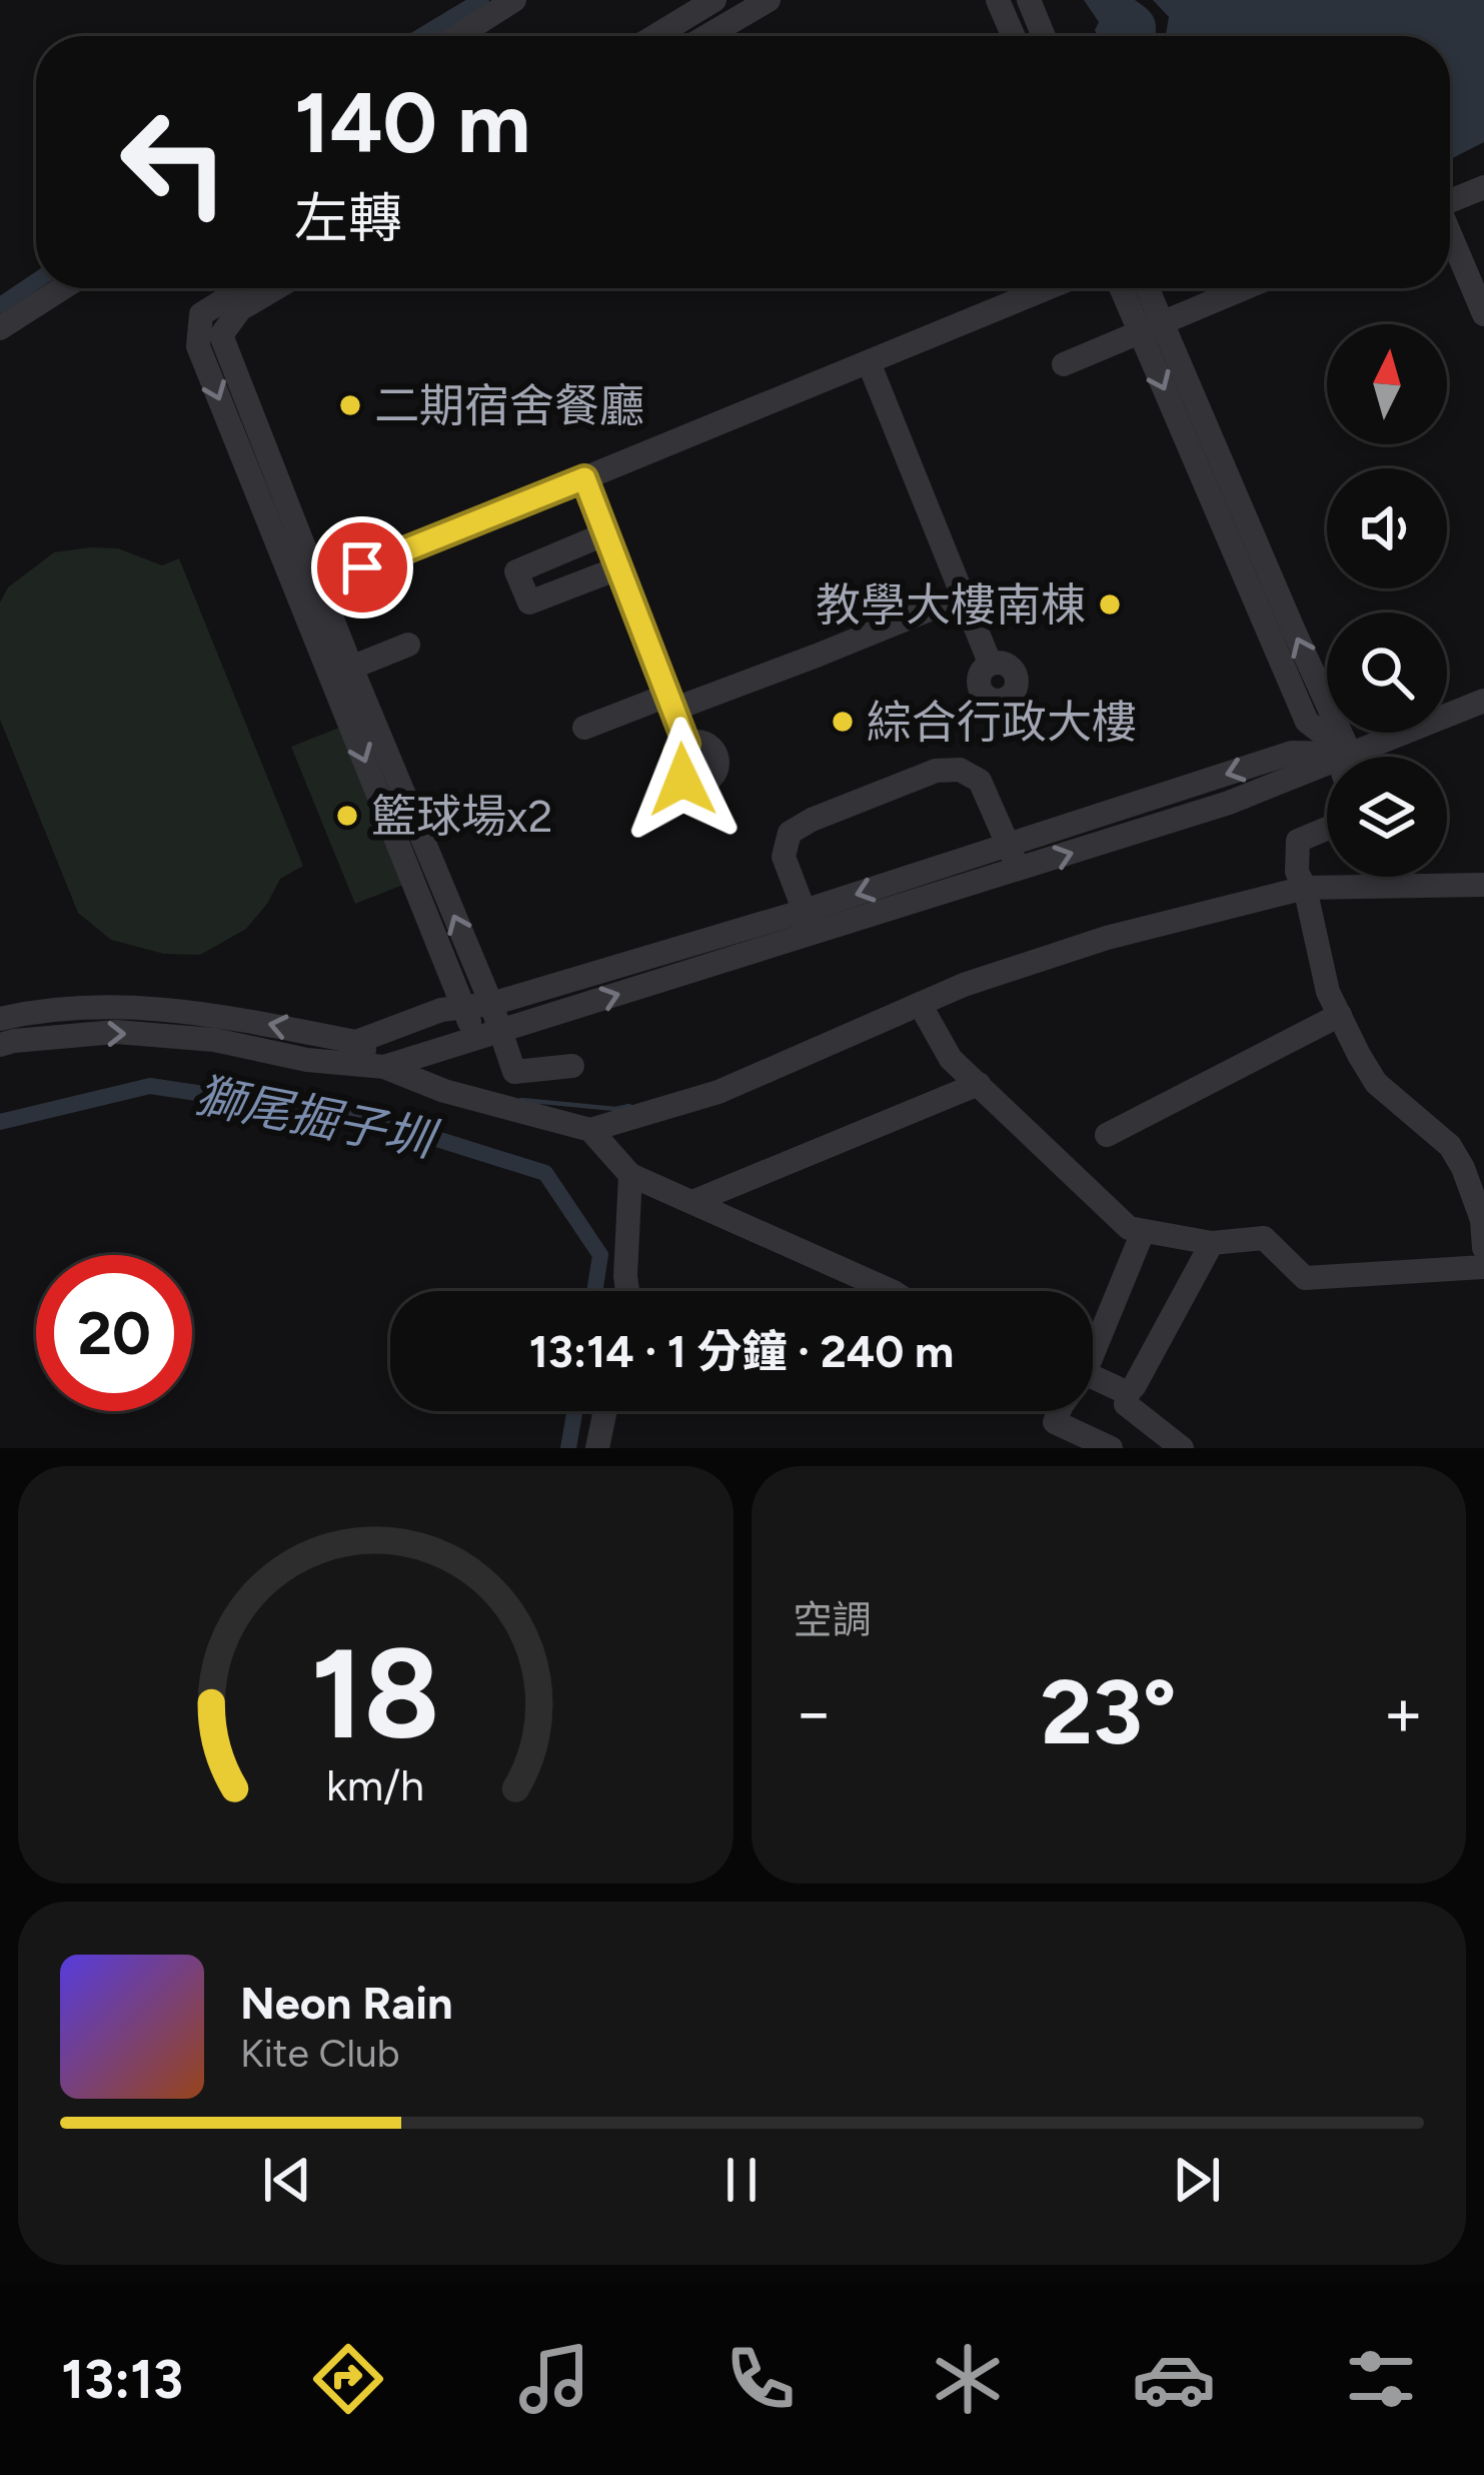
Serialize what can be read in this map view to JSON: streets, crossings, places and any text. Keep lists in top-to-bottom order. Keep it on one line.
{"water":["獅尾掘子圳"],"places":["二期宿舍餐廳","教學大樓南棟","綜合行政大樓","籃球場x2"],"north":"top","page":{"turn":["140 m","左轉"],"limit":"20","trip":"13:14 · 1 分鐘 · 240 m","tile":"空調","heat":["−","23°","+"],"song":["Neon Rain","Kite Club"],"tabs":"13:13","gauge":["18","km/h"]}}
